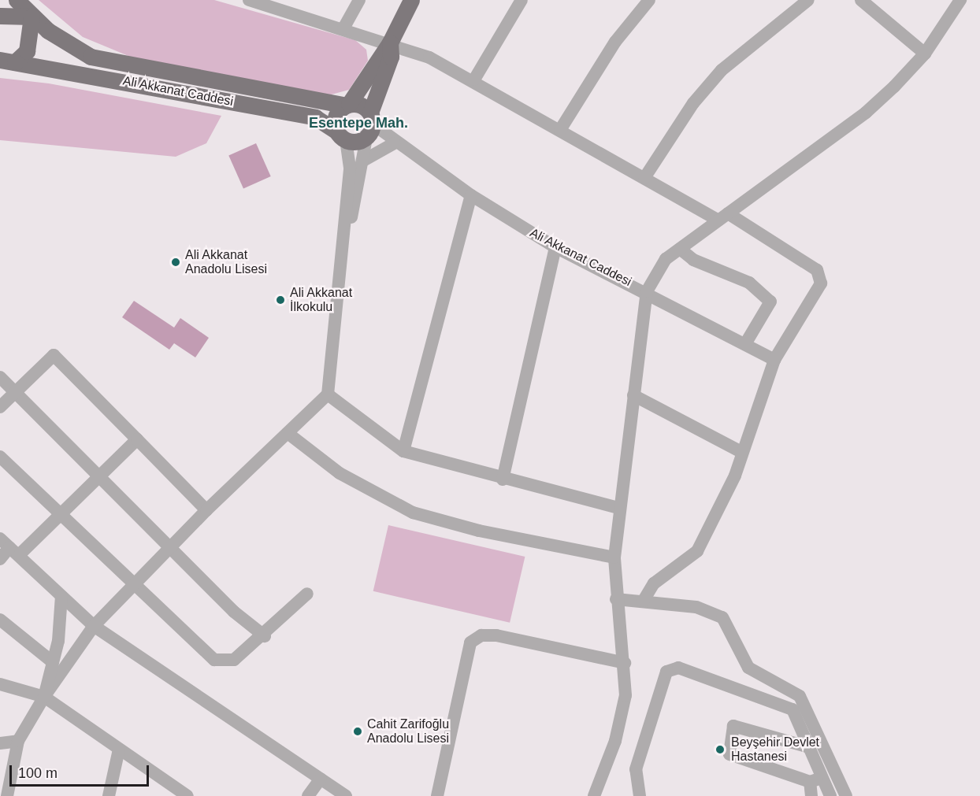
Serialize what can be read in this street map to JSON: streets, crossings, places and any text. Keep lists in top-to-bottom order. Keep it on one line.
{"streets":{"main road":["Ali Akkanat Caddesi"]},"districts":["Esentepe Mah."],"places":["Ali Akkanat Anadolu Lisesi","Ali Akkanat İlkokulu","Cahit Zarifoğlu Anadolu Lisesi","Beyşehir Devlet Hastanesi"],"scale_bar":"100 m"}
